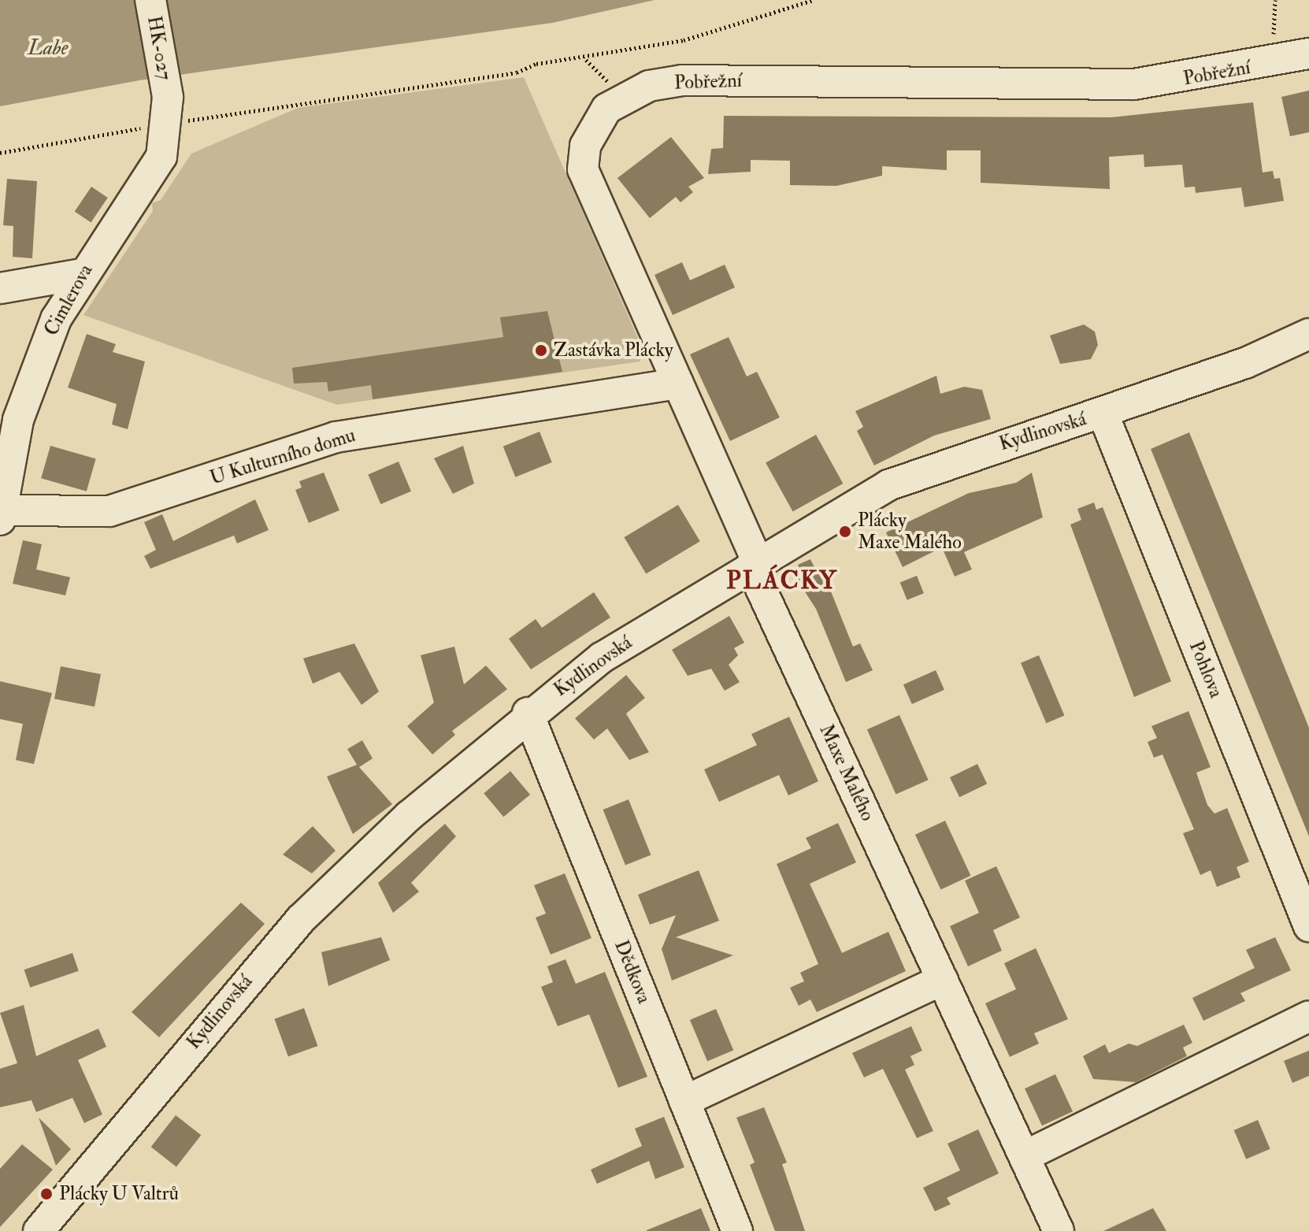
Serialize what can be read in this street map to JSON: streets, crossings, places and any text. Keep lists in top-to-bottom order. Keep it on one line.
{"streets":{"street":["HK-027","Pobřežní","Cimlerova","Kydlinovská","U Kulturního domu","Pohlova","Maxe Malého","Dědkova"]},"crossings":[["HK-027","Cimlerova"],["Pobřežní","Kydlinovská"],["Pobřežní","U Kulturního domu"],["Pobřežní","Maxe Malého"],["Cimlerova","U Kulturního domu"],["Kydlinovská","Pohlova"],["Kydlinovská","Maxe Malého"],["Kydlinovská","Dědkova"]],"districts":["PLÁCKY"],"water":["Labe"],"places":["Zastávka Plácky","Plácky Maxe Malého","Plácky U Valtrů"]}
